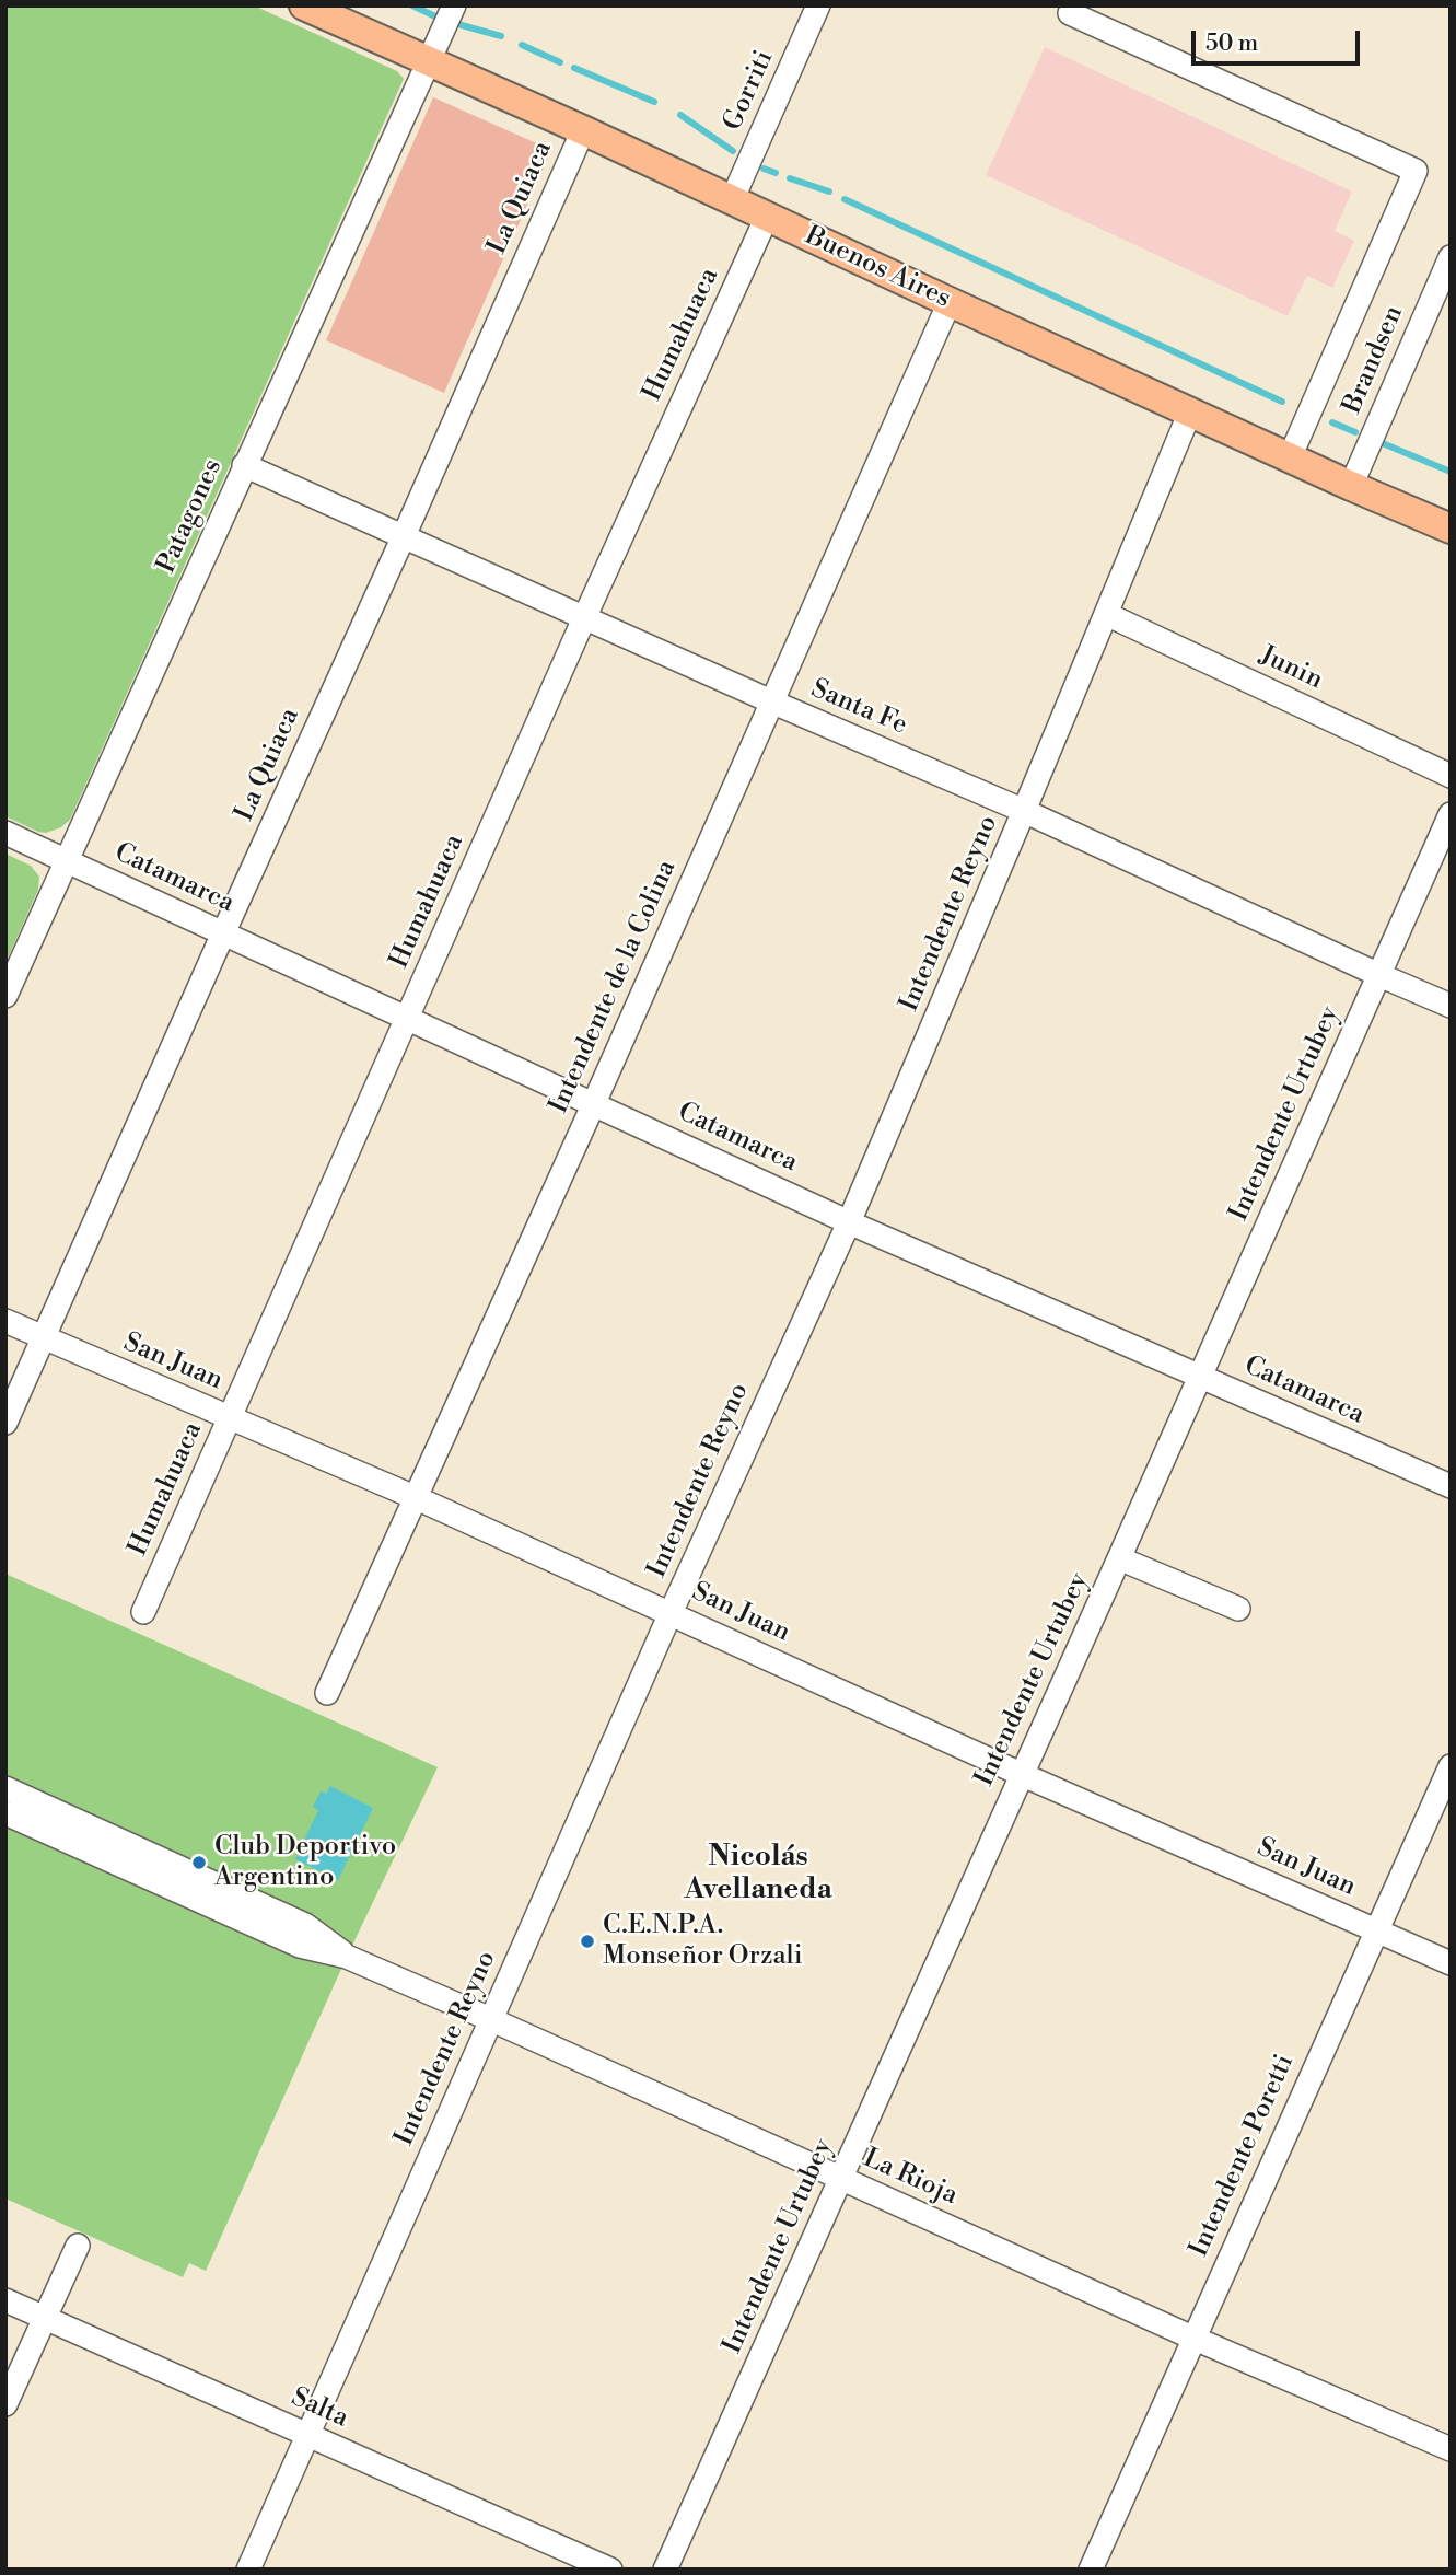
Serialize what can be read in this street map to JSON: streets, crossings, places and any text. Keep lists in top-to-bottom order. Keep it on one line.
{"streets":{"main road":["Buenos Aires"],"street":["Gorriti","La Quiaca","Humahuaca","Brandsen","Patagones","Junin","Santa Fe","Catamarca","Intendente Reyno","Intendente de la Colina","Intendente Urtubey","San Juan","Intendente Poretti","La Rioja","Salta"]},"crossings":[["Gorriti","Buenos Aires"],["La Quiaca","Buenos Aires"],["La Quiaca","Santa Fe"],["La Quiaca","Catamarca"],["La Quiaca","San Juan"],["Buenos Aires","Humahuaca"],["Buenos Aires","Brandsen"],["Buenos Aires","Patagones"],["Buenos Aires","Intendente Reyno"],["Buenos Aires","Intendente de la Colina"],["Humahuaca","Santa Fe"],["Humahuaca","Catamarca"],["Humahuaca","San Juan"],["Patagones","Santa Fe"],["Patagones","Catamarca"],["Junin","Intendente Reyno"],["Santa Fe","Intendente Reyno"],["Santa Fe","Intendente de la Colina"],["Santa Fe","Intendente Urtubey"],["Catamarca","Intendente Reyno"],["Catamarca","Intendente de la Colina"],["Catamarca","Intendente Urtubey"],["Intendente Reyno","San Juan"],["Intendente Reyno","La Rioja"],["Intendente Reyno","Salta"],["Intendente de la Colina","San Juan"],["Intendente Urtubey","San Juan"],["Intendente Urtubey","La Rioja"],["San Juan","Intendente Poretti"],["Intendente Poretti","La Rioja"]],"districts":["Nicolás Avellaneda"],"places":["Club Deportivo Argentino","C.E.N.P.A. Monseñor Orzali"],"scale_bar":"50 m"}
